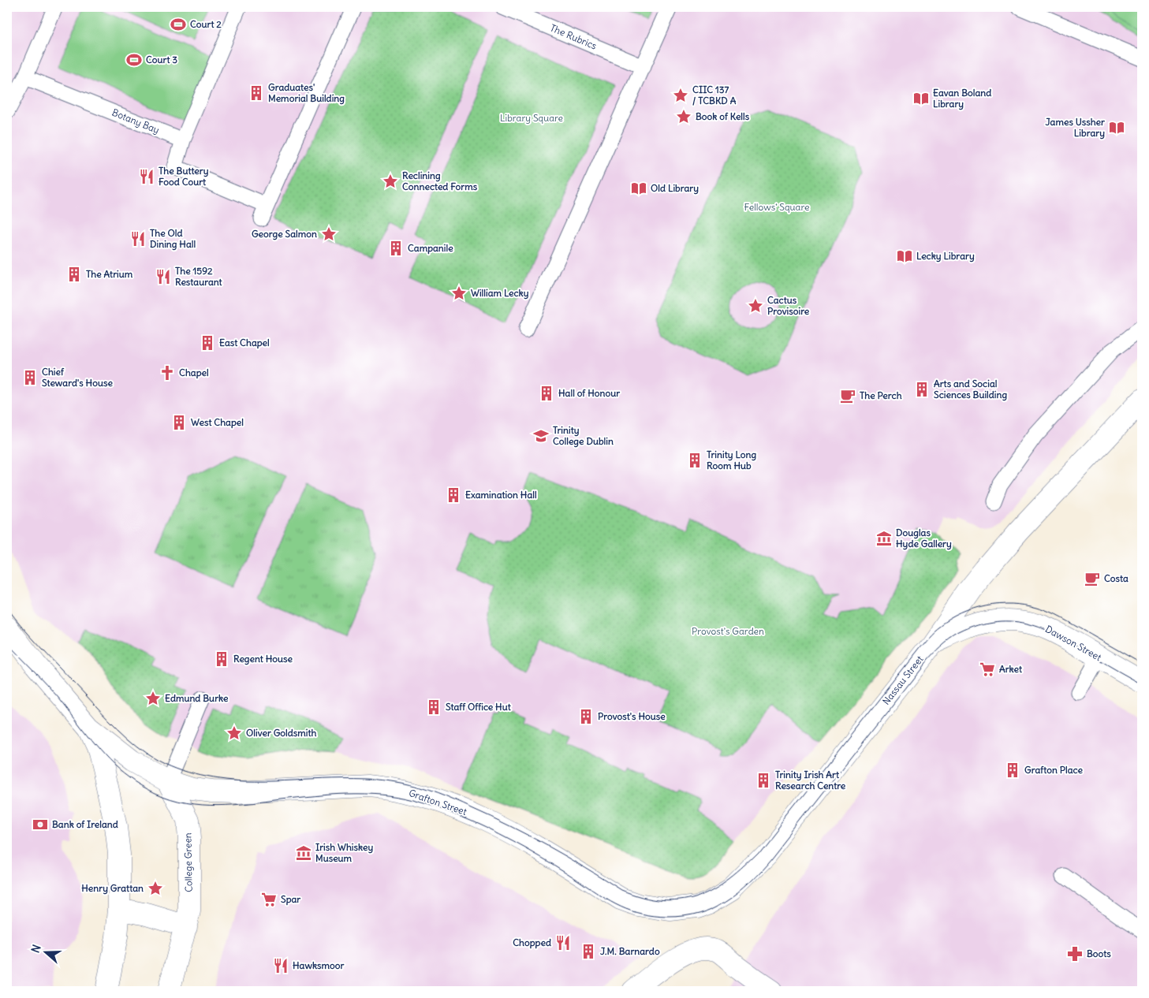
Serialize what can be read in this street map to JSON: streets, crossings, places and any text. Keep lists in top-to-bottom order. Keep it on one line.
{"streets":{"main road":["Dawson Street","Nassau Street","Grafton Street","College Green"],"lane":["The Rubrics","Botany Bay"]},"crossings":[["Dawson Street","Nassau Street"],["Nassau Street","Grafton Street"],["Grafton Street","College Green"]],"parks":["Library Square","Fellows' Square","Provost's Garden"],"places":{"sports":["Court 2","Court 3"],"building":["Graduates' Memorial Building","Campanile","The Atrium","East Chapel","Chief Steward's House","Arts and Social Sciences Building","Hall of Honour","West Chapel","Trinity Long Room Hub","Examination Hall","Regent House","Staff Office Hut","Provost's House","Grafton Place","Trinity Irish Art Research Centre","J.M. Barnardo"],"place":["CIIC 137 / TCBKD A","Book of Kells","Reclining Connected Forms","George Salmon","William Lecky","Cactus Provisoire","Edmund Burke","Oliver Goldsmith","Henry Grattan"],"library":["Eavan Boland Library","James Ussher Library","Old Library","Lecky Library"],"restaurant":["The Buttery Food Court","The Old Dining Hall","The 1592 Restaurant","Chopped","Hawksmoor"],"church":["Chapel"],"cafe":["The Perch","Costa"],"school or university":["Trinity College Dublin"],"museum":["Douglas Hyde Gallery","Irish Whiskey Museum"],"supermarket":["Arket","Spar"],"bank":["Bank of Ireland"],"pharmacy":["Boots"]},"north":"left"}
